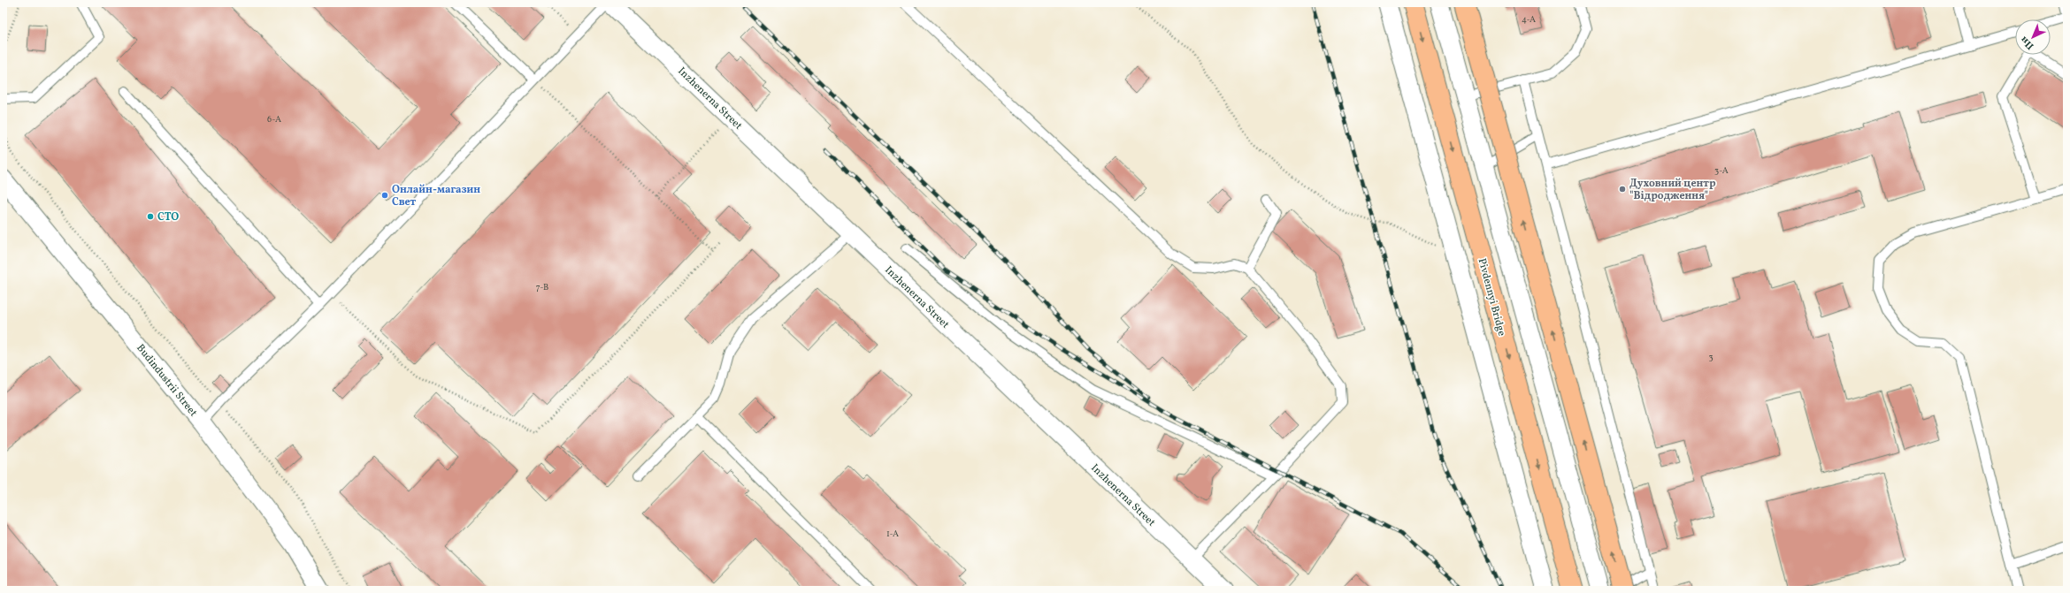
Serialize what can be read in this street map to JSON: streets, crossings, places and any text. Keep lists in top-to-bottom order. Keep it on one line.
{"streets":{"highway":["Pivdennyi Bridge"],"street":["Inzhenerna Street","Budindustrii Street"]},"places":["Духовний центр \"Відродження\"","Онлайн-магазин Свет","СТО"],"house_numbers":["4-А","6-А","3-А","7-В","3","1-А"],"north":"bottom left"}
